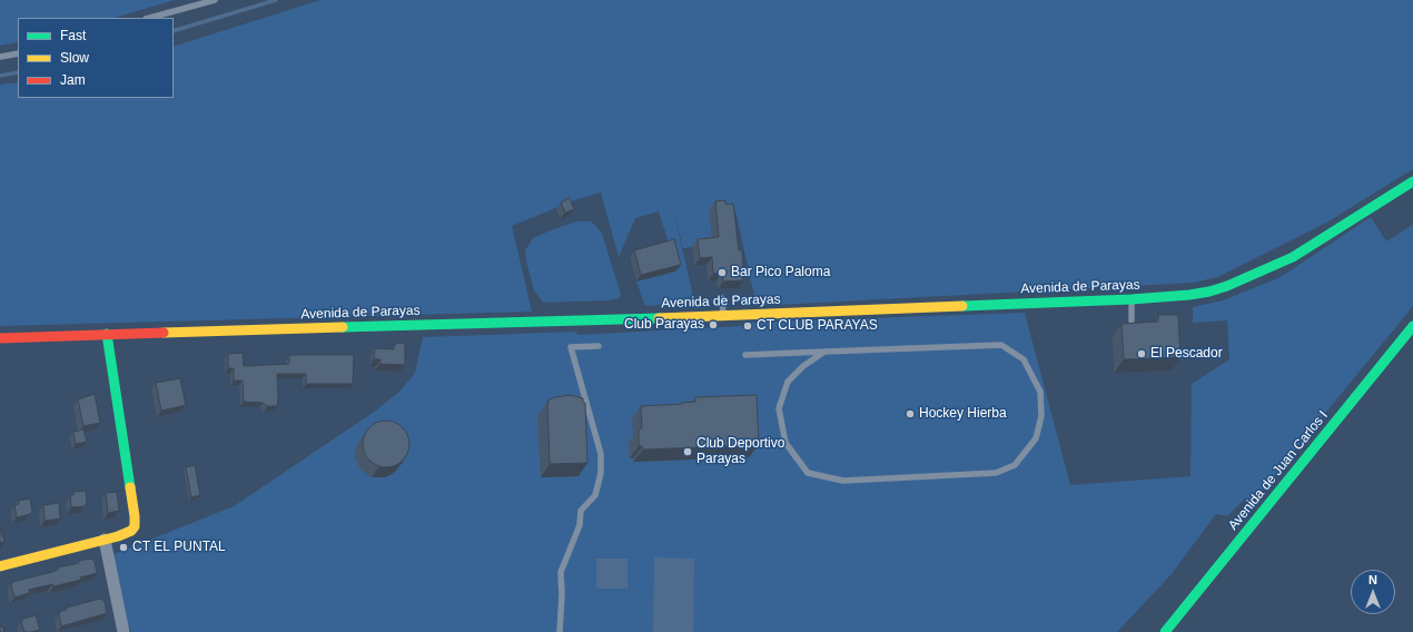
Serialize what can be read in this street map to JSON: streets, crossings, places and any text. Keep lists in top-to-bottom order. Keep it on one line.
{"streets":{"street":["Avenida de Parayas","Avenida de Juan Carlos I"]},"places":["Bar Pico Paloma","Club Parayas","CT CLUB PARAYAS","El Pescador","Hockey Hierba","Club Deportivo Parayas","CT EL PUNTAL"],"legend":["Fast","Slow","Jam"],"north":"top"}
